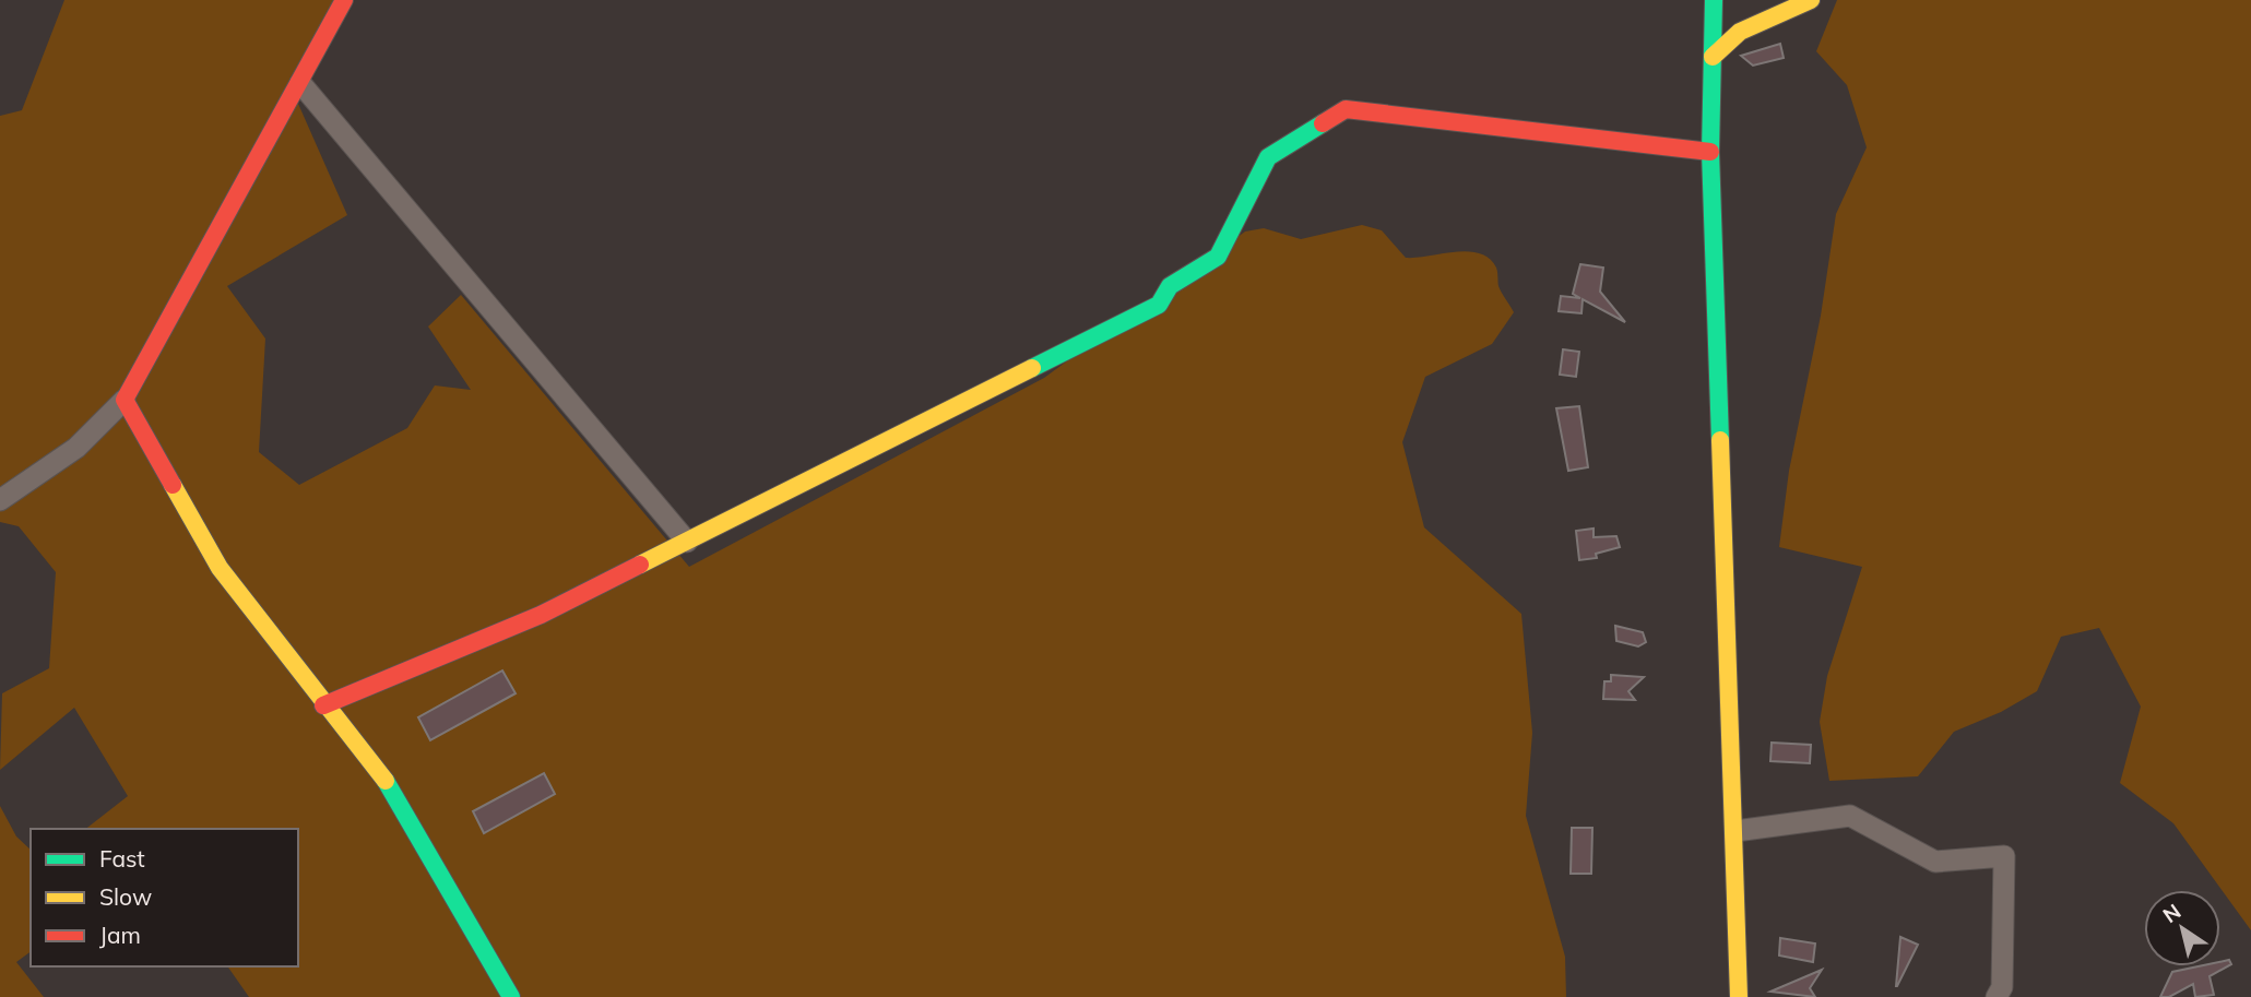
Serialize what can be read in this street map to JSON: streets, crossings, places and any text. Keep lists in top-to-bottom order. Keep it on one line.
{"legend":["Fast","Slow","Jam"],"north":"top left"}
